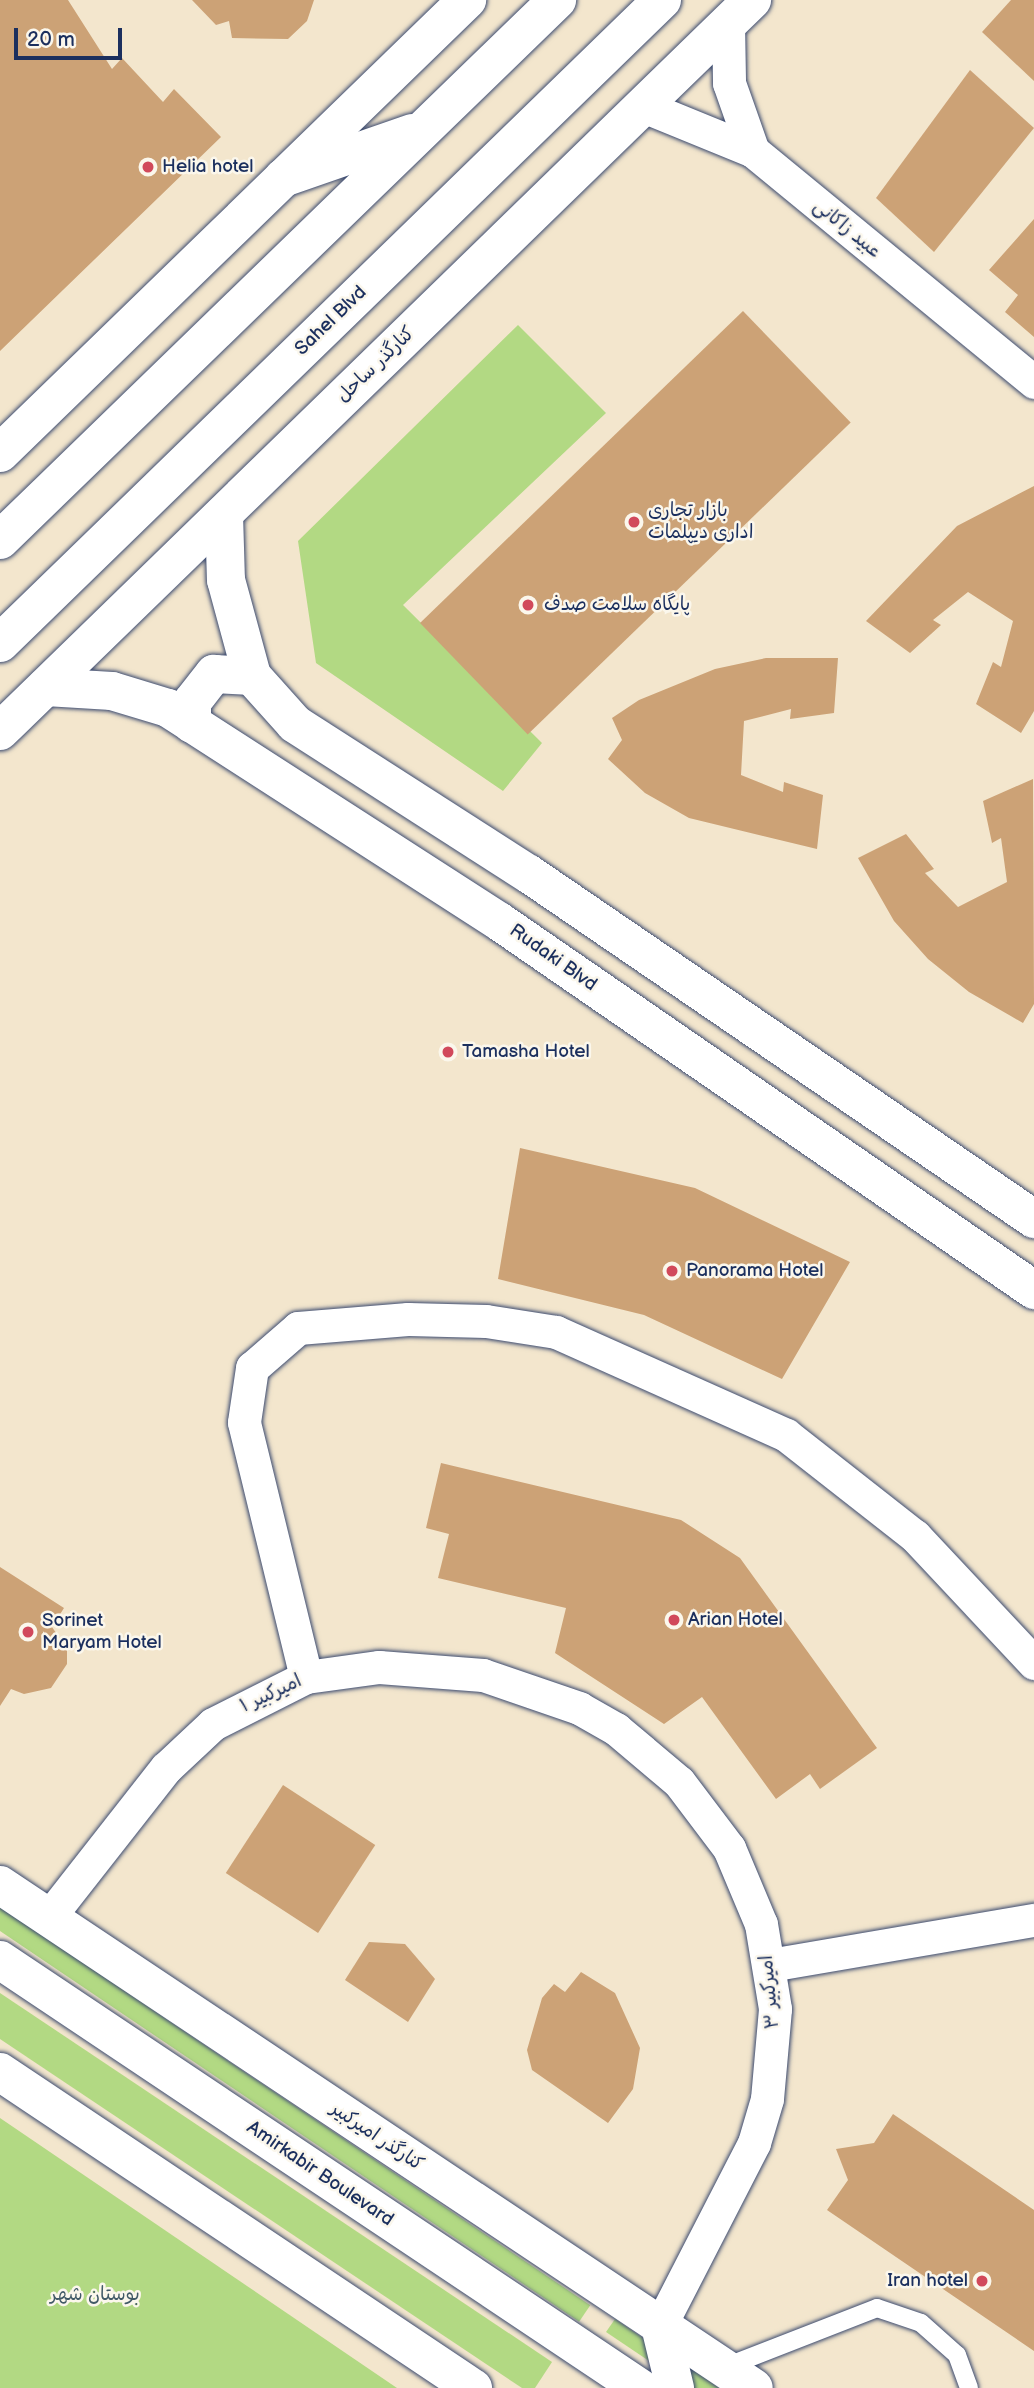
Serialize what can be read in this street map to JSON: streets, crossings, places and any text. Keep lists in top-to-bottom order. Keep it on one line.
{"streets":{"main road":["Sahel Blvd","کنارگذر ساحل","Rudaki Blvd","کنارگذر امیرکبیر","Amirkabir Boulevard"],"street":["عبید زاکانی","امیرکبیر ۱","امیرکبیر ۳"]},"crossings":[["عبید زاکانی","کنارگذر ساحل"],["کنارگذر ساحل","Rudaki Blvd"],["امیرکبیر ۱","امیرکبیر ۳"],["امیرکبیر ۱","کنارگذر امیرکبیر"],["امیرکبیر ۳","کنارگذر امیرکبیر"]],"parks":["بوستان شهر"],"places":["Helia hotel","بازار تجاری اداری دیپلمات","پایگاه سلامت صدف","Tamasha Hotel","Panorama Hotel","Arian Hotel","Sorinet Maryam Hotel","Iran hotel"],"scale_bar":"20 m"}
